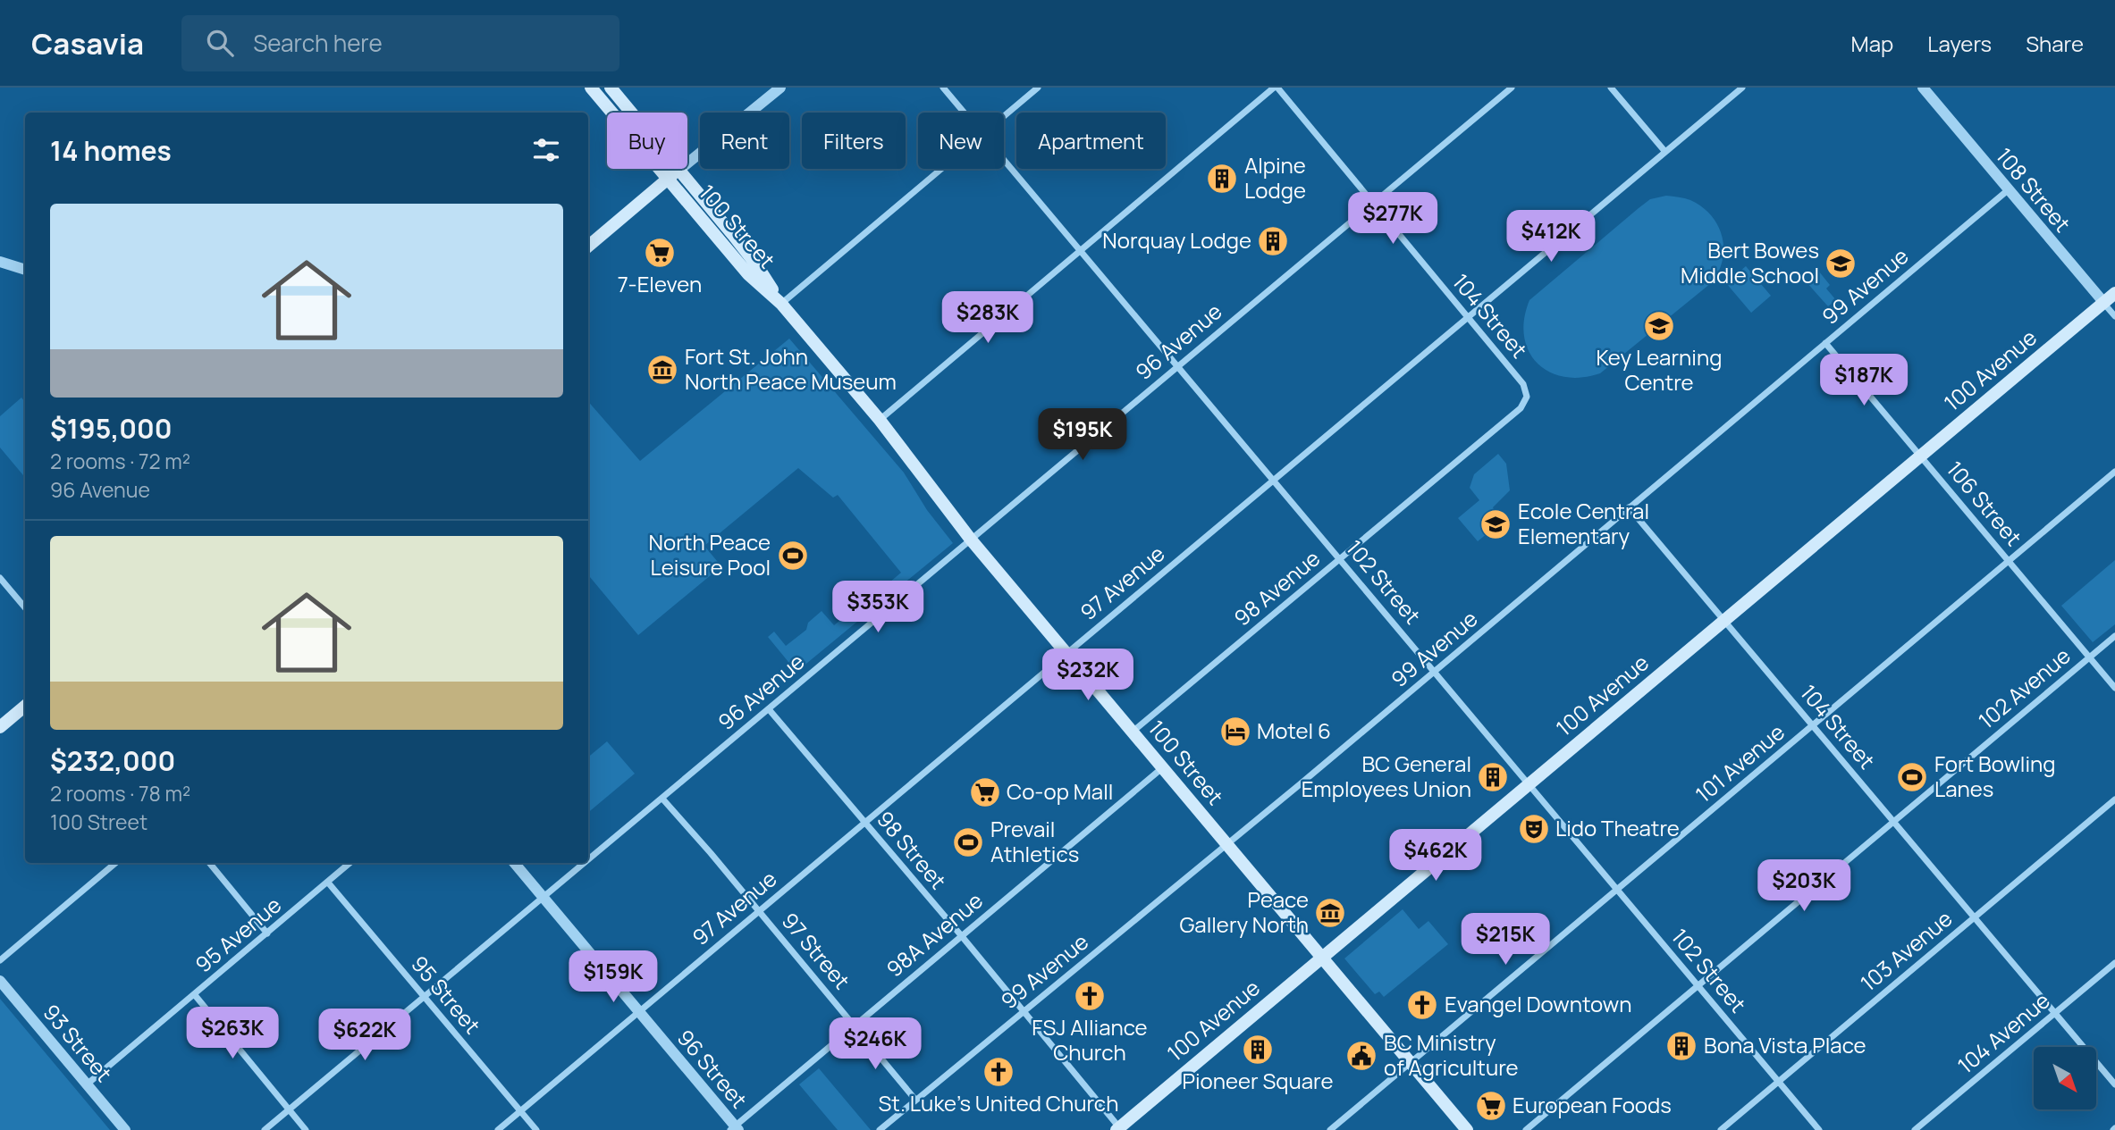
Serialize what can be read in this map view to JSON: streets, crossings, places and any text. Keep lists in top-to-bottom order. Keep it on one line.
{"streets":{"main road":["100 Street","100 Avenue"],"street":["108 Street","99 Avenue","104 Street","96 Avenue","106 Street","102 Street","97 Avenue","98 Avenue","102 Avenue","101 Avenue","98 Street","95 Avenue","98A Avenue","97 Street","103 Avenue","95 Street","104 Avenue","93 Street","96 Street"]},"crossings":[["108 Street","99 Avenue"],["108 Street","100 Avenue"],["100 Street","99 Avenue"],["100 Street","96 Avenue"],["100 Street","100 Avenue"],["100 Street","97 Avenue"],["100 Street","98 Avenue"],["100 Street","101 Avenue"],["100 Street","98A Avenue"],["99 Avenue","104 Street"],["99 Avenue","106 Street"],["99 Avenue","102 Street"],["99 Avenue","98 Street"],["99 Avenue","97 Street"],["104 Street","96 Avenue"],["104 Street","100 Avenue"],["104 Street","97 Avenue"],["104 Street","98 Avenue"],["104 Street","102 Avenue"],["104 Street","101 Avenue"],["104 Street","103 Avenue"],["104 Street","104 Avenue"],["96 Avenue","102 Street"],["96 Avenue","98 Street"],["96 Avenue","97 Street"],["96 Avenue","95 Street"],["96 Avenue","96 Street"],["100 Avenue","106 Street"],["100 Avenue","102 Street"],["100 Avenue","98 Street"],["106 Street","102 Avenue"],["106 Street","101 Avenue"],["102 Street","97 Avenue"],["102 Street","98 Avenue"],["102 Street","102 Avenue"],["102 Street","101 Avenue"],["102 Street","103 Avenue"],["97 Avenue","98 Street"],["97 Avenue","97 Street"],["97 Avenue","95 Street"],["97 Avenue","96 Street"],["98 Street","98A Avenue"],["95 Avenue","95 Street"],["95 Avenue","93 Street"],["98A Avenue","97 Street"],["98A Avenue","96 Street"]],"places":{"building":["Alpine Lodge","Norquay Lodge","BC General Employees Union","Bona Vista Place","Pioneer Square"],"supermarket":["7-Eleven","Co-op Mall","European Foods"],"school or university":["Bert Bowes Middle School","Key Learning Centre","Ecole Central Elementary"],"museum":["Fort St. John North Peace Museum","Peace Gallery North"],"sports":["North Peace Leisure Pool","Fort Bowling Lanes","Prevail Athletics"],"hotel":["Motel 6"],"theatre":["Lido Theatre"],"church":["FSJ Alliance Church","Evangel Downtown","St. Luke's United Church"],"public building":["BC Ministry of Agriculture"]},"north":"bottom right","page":{"header":"Casavia","search":"Search here","nav":["Map","Layers","Share"],"chip":["Buy","Rent","Filters","New","Apartment"],"heading":"14 homes","list":[{"name":"$195,000","note":"2 rooms · 72 m² · 96 Avenue"},{"name":"$232,000","note":"2 rooms · 78 m² · 100 Street"}],"price":["$277K","$412K","$283K","$187K","$195K","$353K","$232K","$462K","$203K","$215K","$159K","$263K","$622K","$246K"]}}
